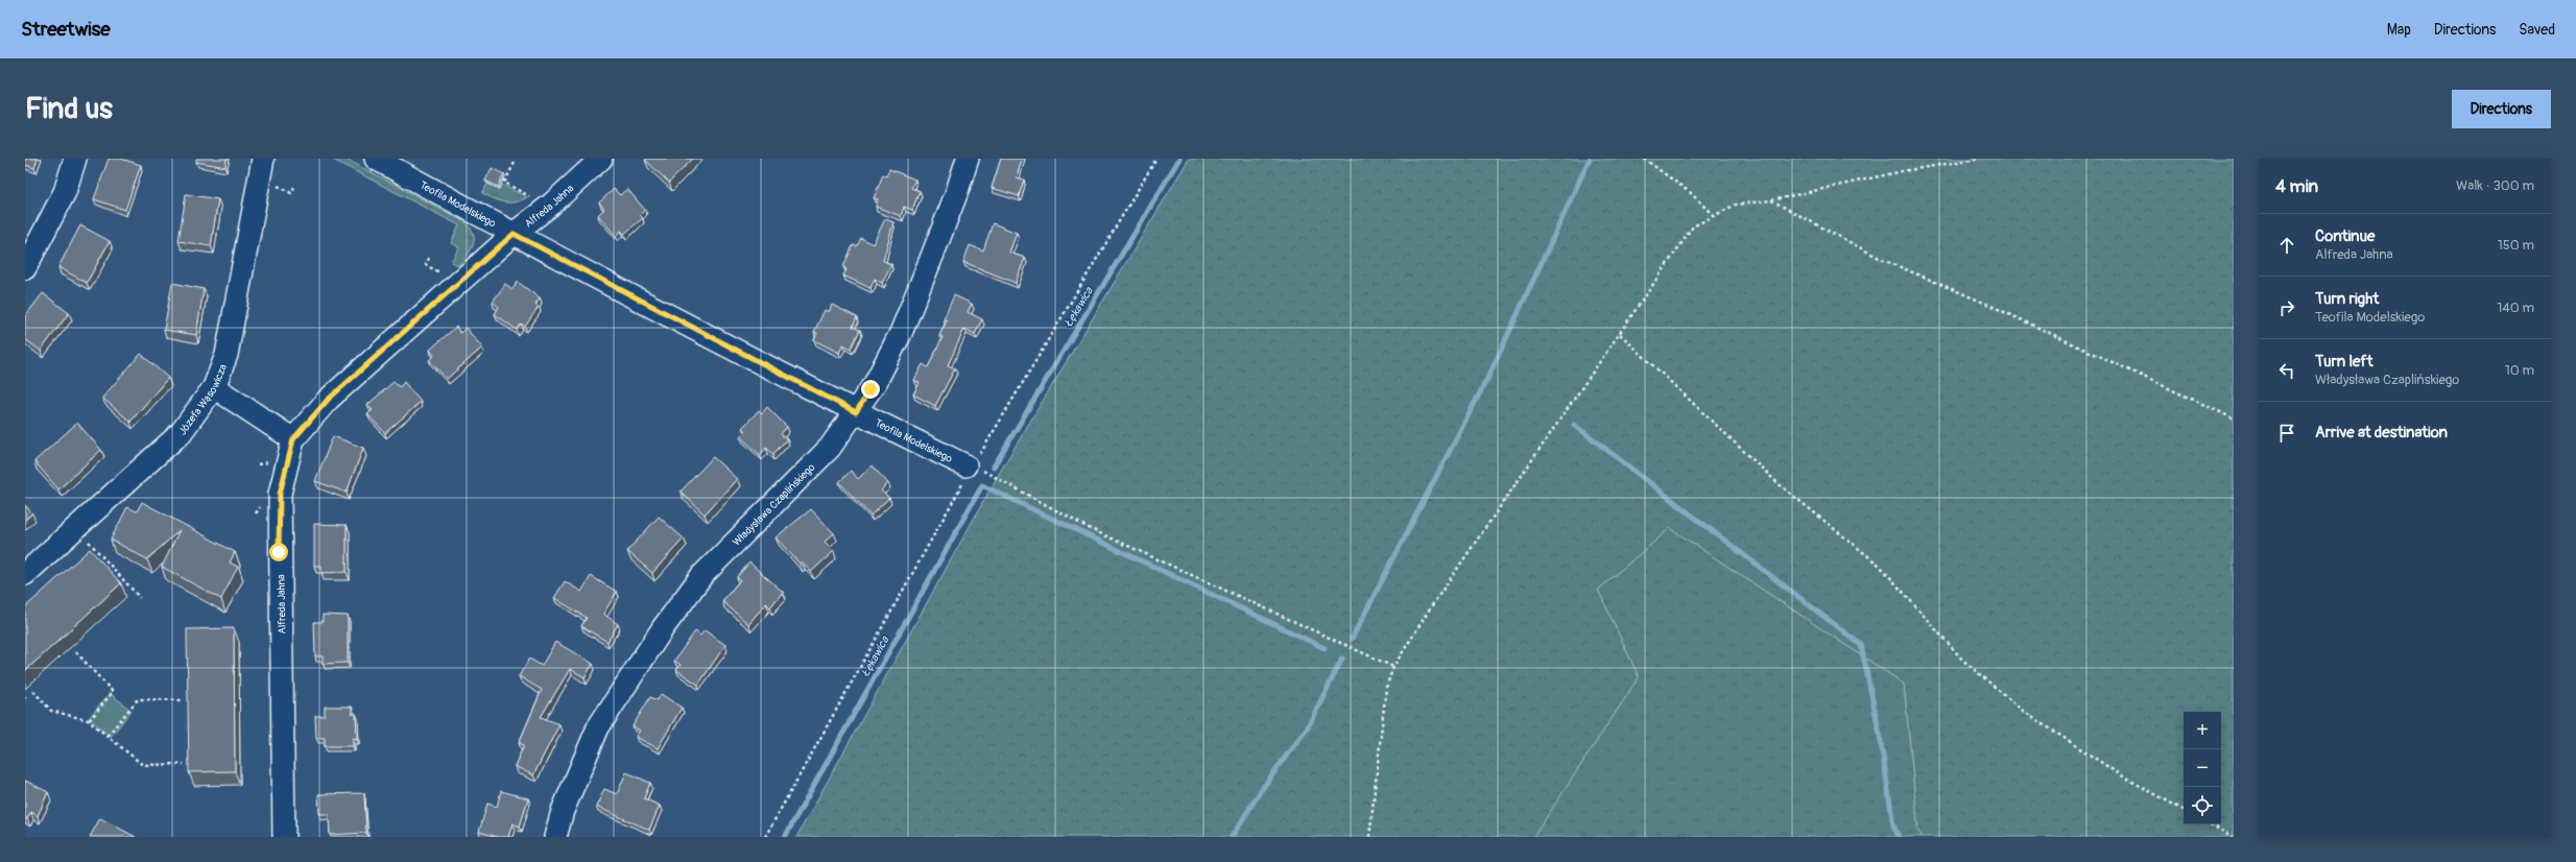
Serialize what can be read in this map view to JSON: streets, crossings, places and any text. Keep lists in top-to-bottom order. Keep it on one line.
{"streets":{"street":["Teofila Modelskiego","Alfreda Jahna","Józefa Wąsowicza","Władysława Czaplińskiego"]},"crossings":[["Teofila Modelskiego","Alfreda Jahna"],["Teofila Modelskiego","Władysława Czaplińskiego"]],"water":["Łękawica"],"page":{"header":"Streetwise","nav":["Map","Directions","Saved"],"buttons":"Directions","title":"Find us","heading":["4 min","Walk · 300 m"],"list":[["Continue","Alfreda Jahna","150 m"],["Turn right","Teofila Modelskiego","140 m"],["Turn left","Władysława Czaplińskiego","10 m"],"Arrive at destination"],"map_buttons":["+","−"]}}
